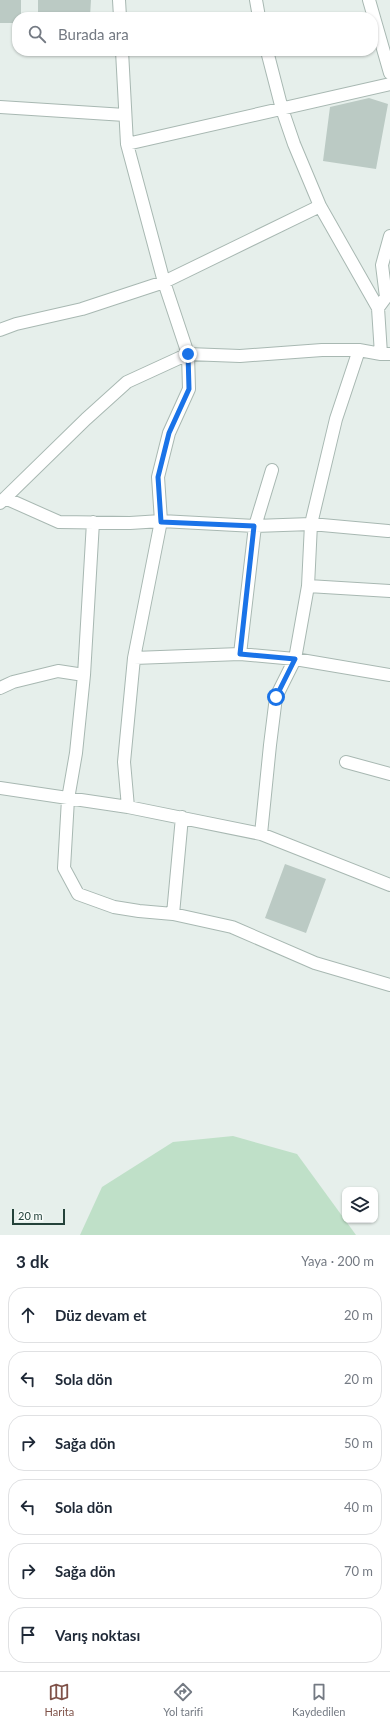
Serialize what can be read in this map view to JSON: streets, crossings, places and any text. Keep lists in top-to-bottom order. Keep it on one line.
{"scale_bar":"20 m","page":{"search":"Burada ara","scale":"20 m","heading":["3 dk","Yaya · 200 m"],"list":[["Düz devam et","20 m"],["Sola dön","20 m"],["Sağa dön","50 m"],["Sola dön","40 m"],["Sağa dön","70 m"],"Varış noktası"],"nav":["Harita","Yol tarifi","Kaydedilen"]}}
